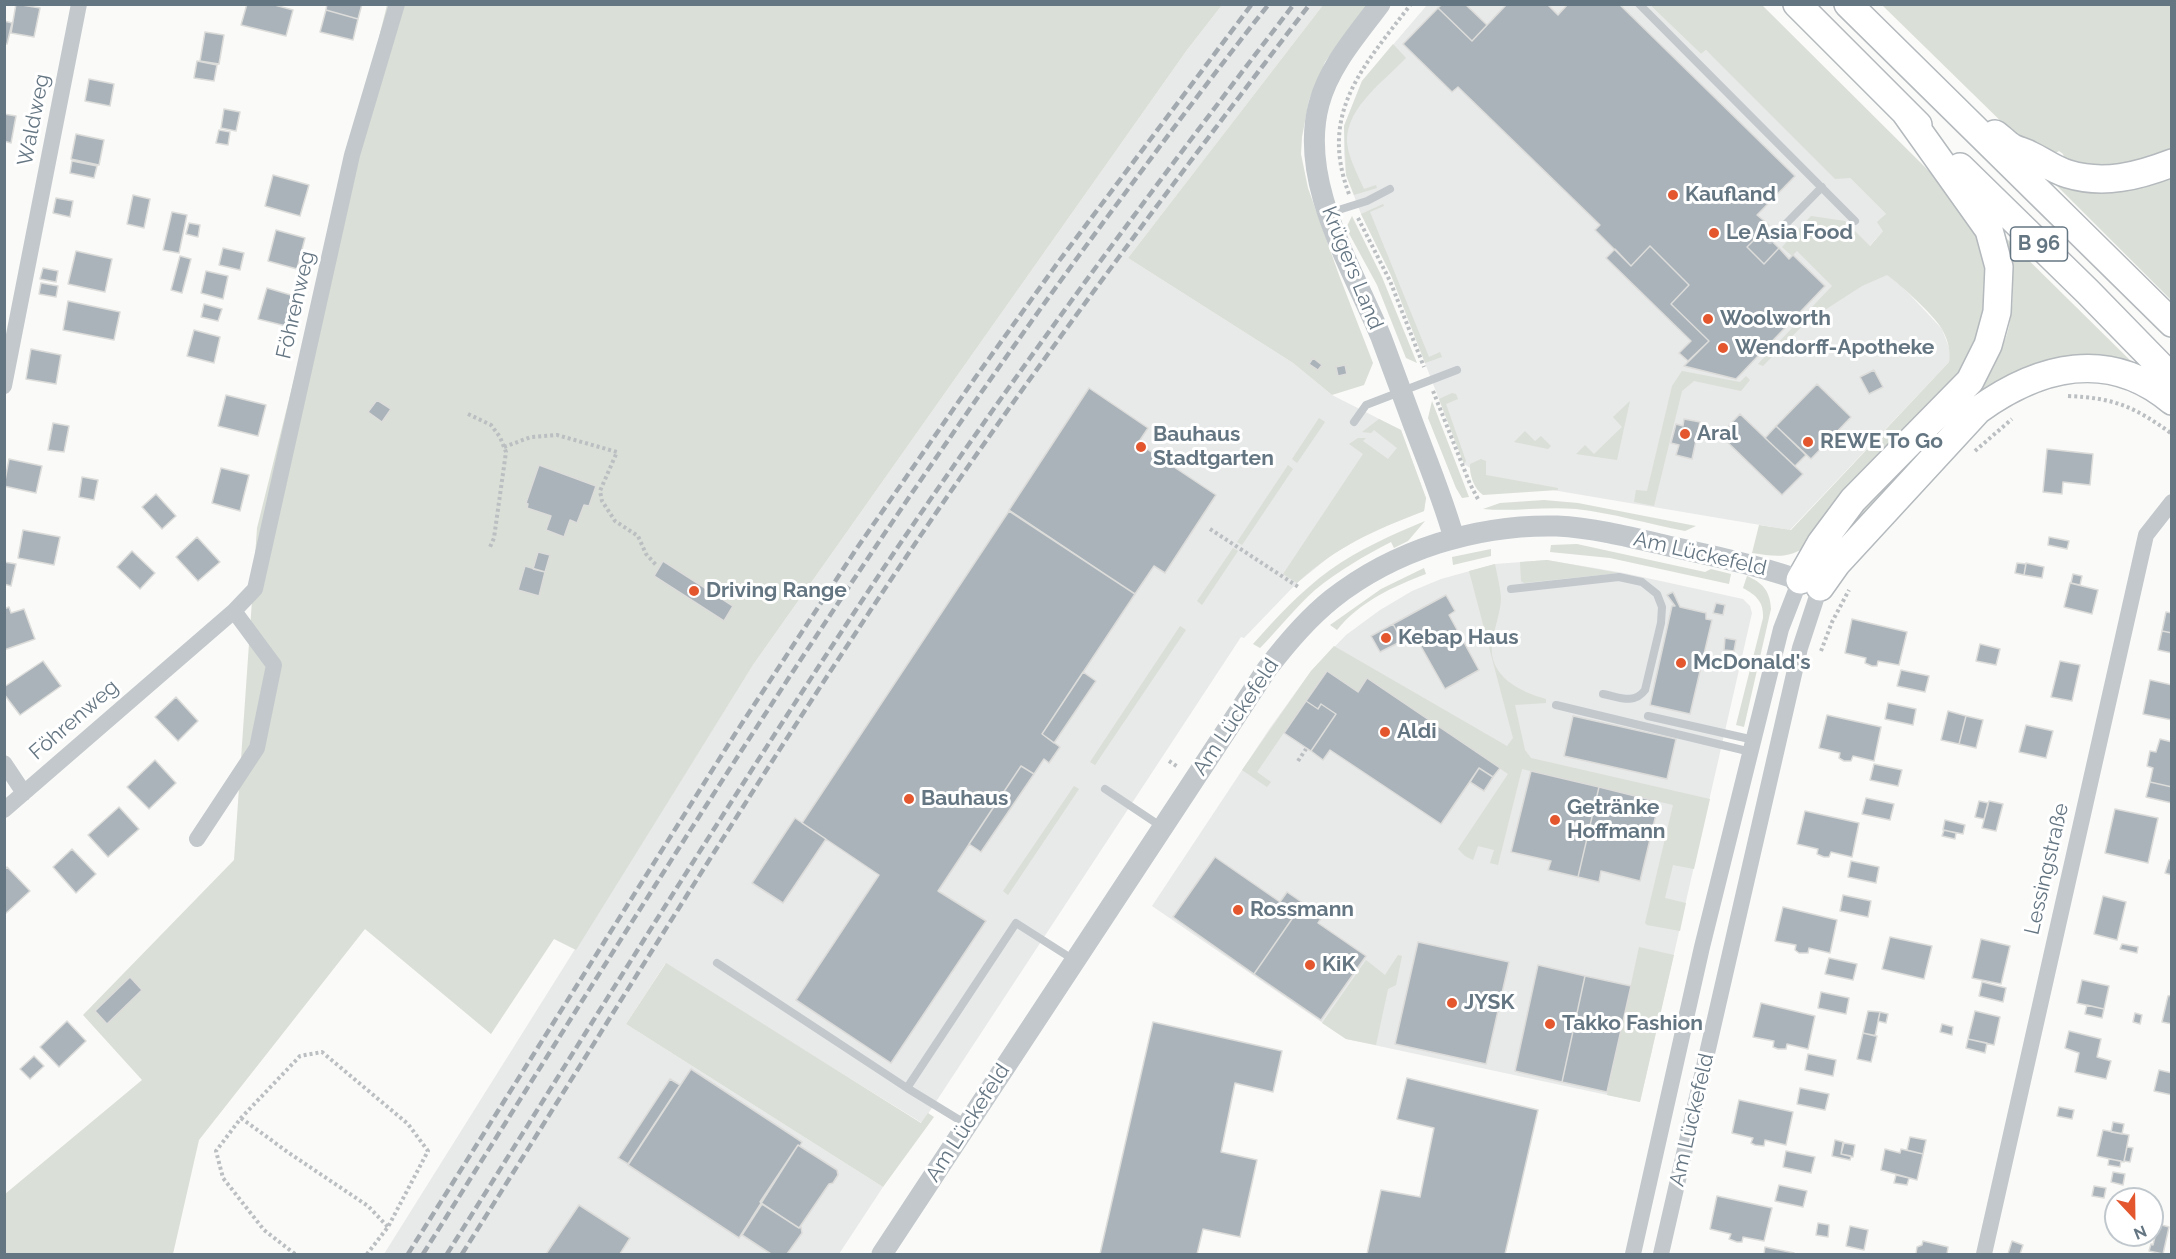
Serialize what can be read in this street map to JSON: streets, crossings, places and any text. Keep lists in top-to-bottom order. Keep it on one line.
{"streets":{"highway":["B 96"],"street":["Waldweg","Krügers Land","Föhrenweg","Am Lückefeld","Lessingstraße"]},"crossings":[["Krügers Land","Am Lückefeld"]],"places":["Kaufland","Le Asia Food","Woolworth","Wendorff-Apotheke","Aral","REWE To Go","Bauhaus Stadtgarten","Driving Range","Kebap Haus","McDonald's","Aldi","Bauhaus","Getränke Hoffmann","Rossmann","KiK","JYSK","Takko Fashion"],"north":"bottom"}
